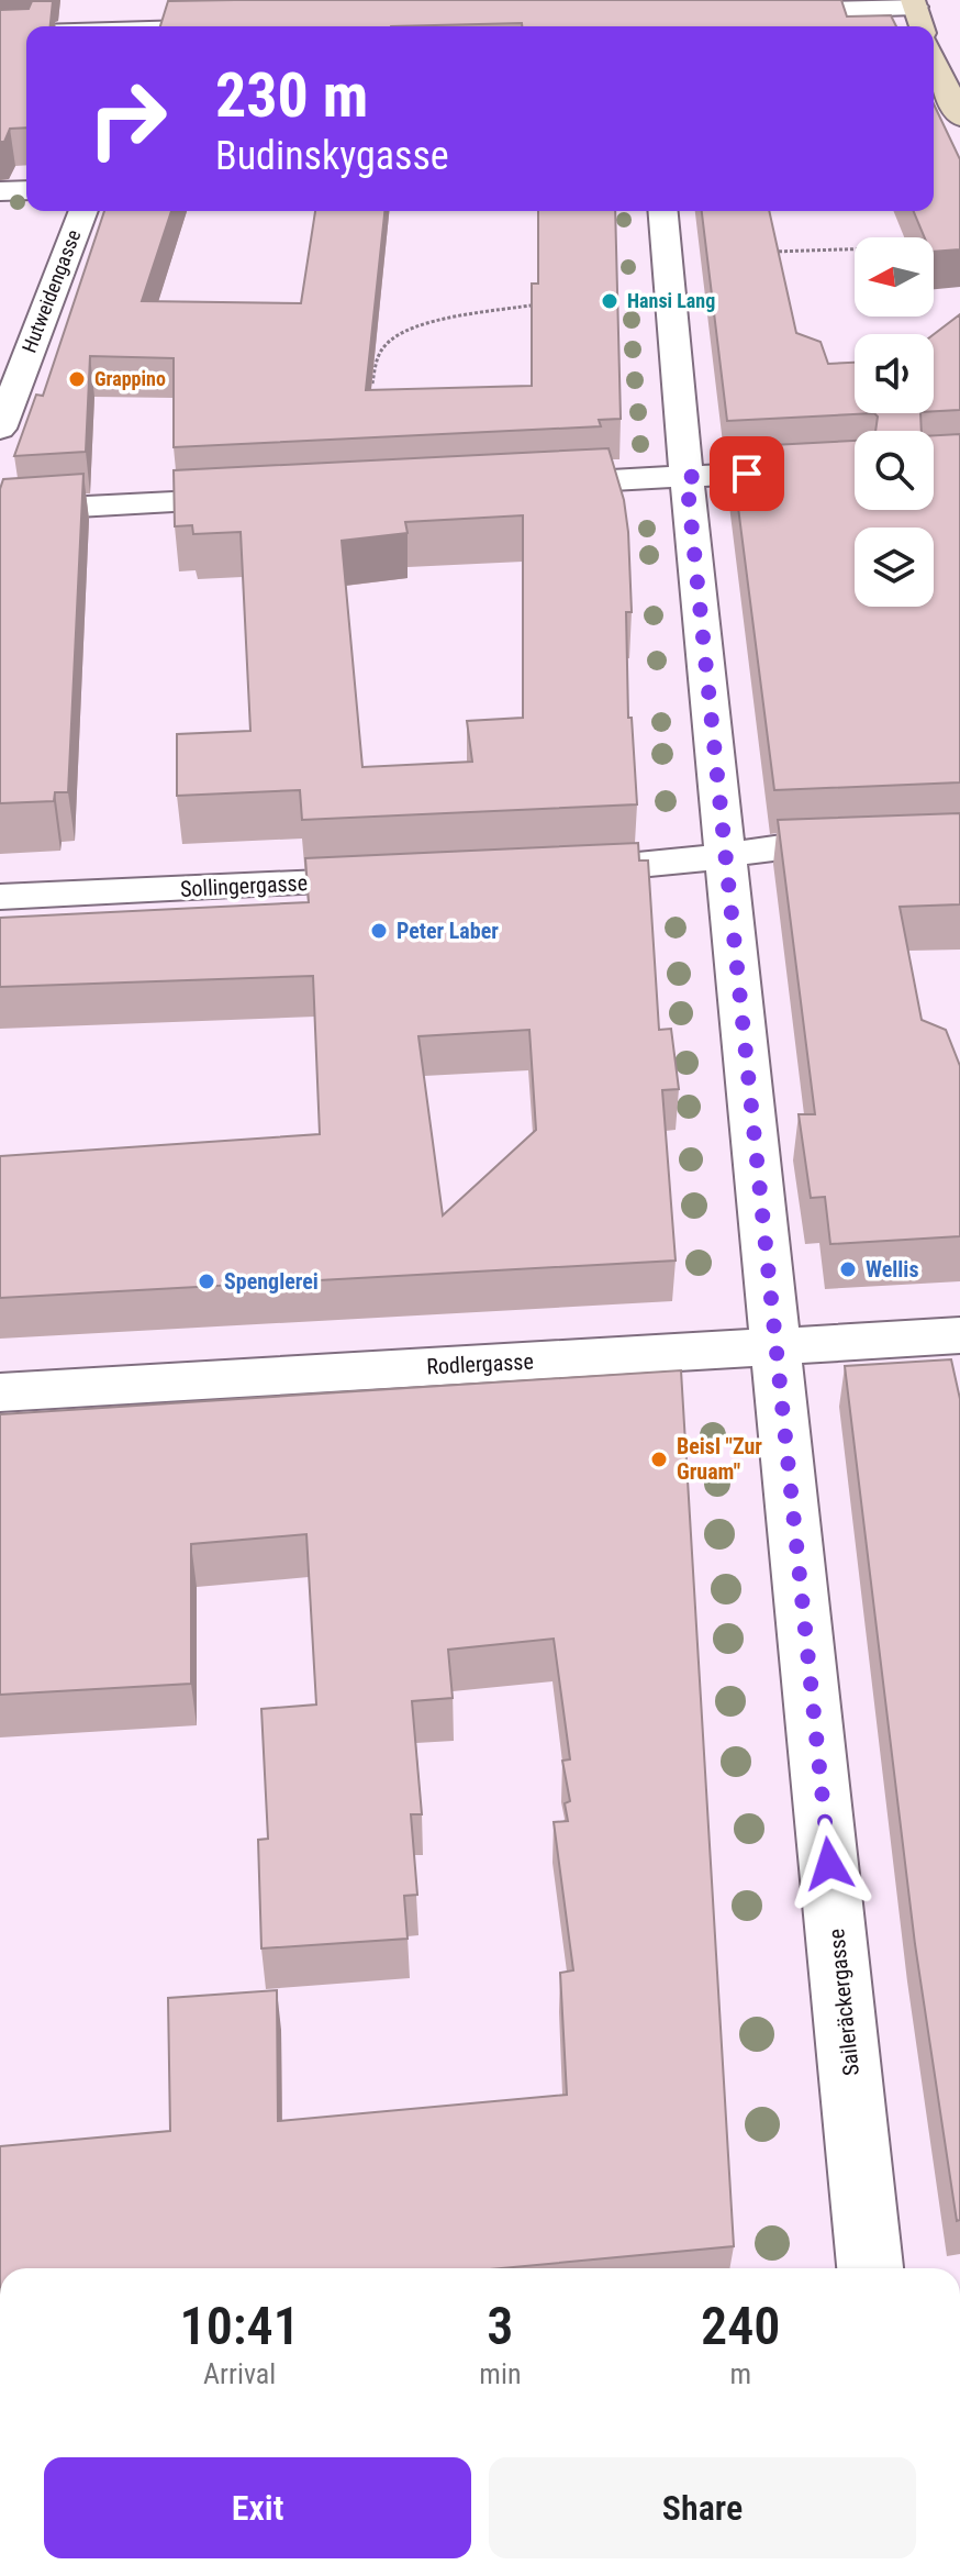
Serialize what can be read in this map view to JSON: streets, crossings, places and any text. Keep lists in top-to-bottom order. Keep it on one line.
{"streets":{"street":["Hutweidengasse","Sollingergasse","Rodlergasse","Saileräckergasse"]},"crossings":[["Rodlergasse","Saileräckergasse"]],"places":["Hansi Lang","Grappino","Peter Laber","Wellis","Spenglerei","Beisl \"Zur Gruam\""],"north":"left","page":{"turn":["230 m","Budinskygasse"],"eta":["10:41","Arrival","3","min","240","m"],"buttons":["Exit","Share"]}}
